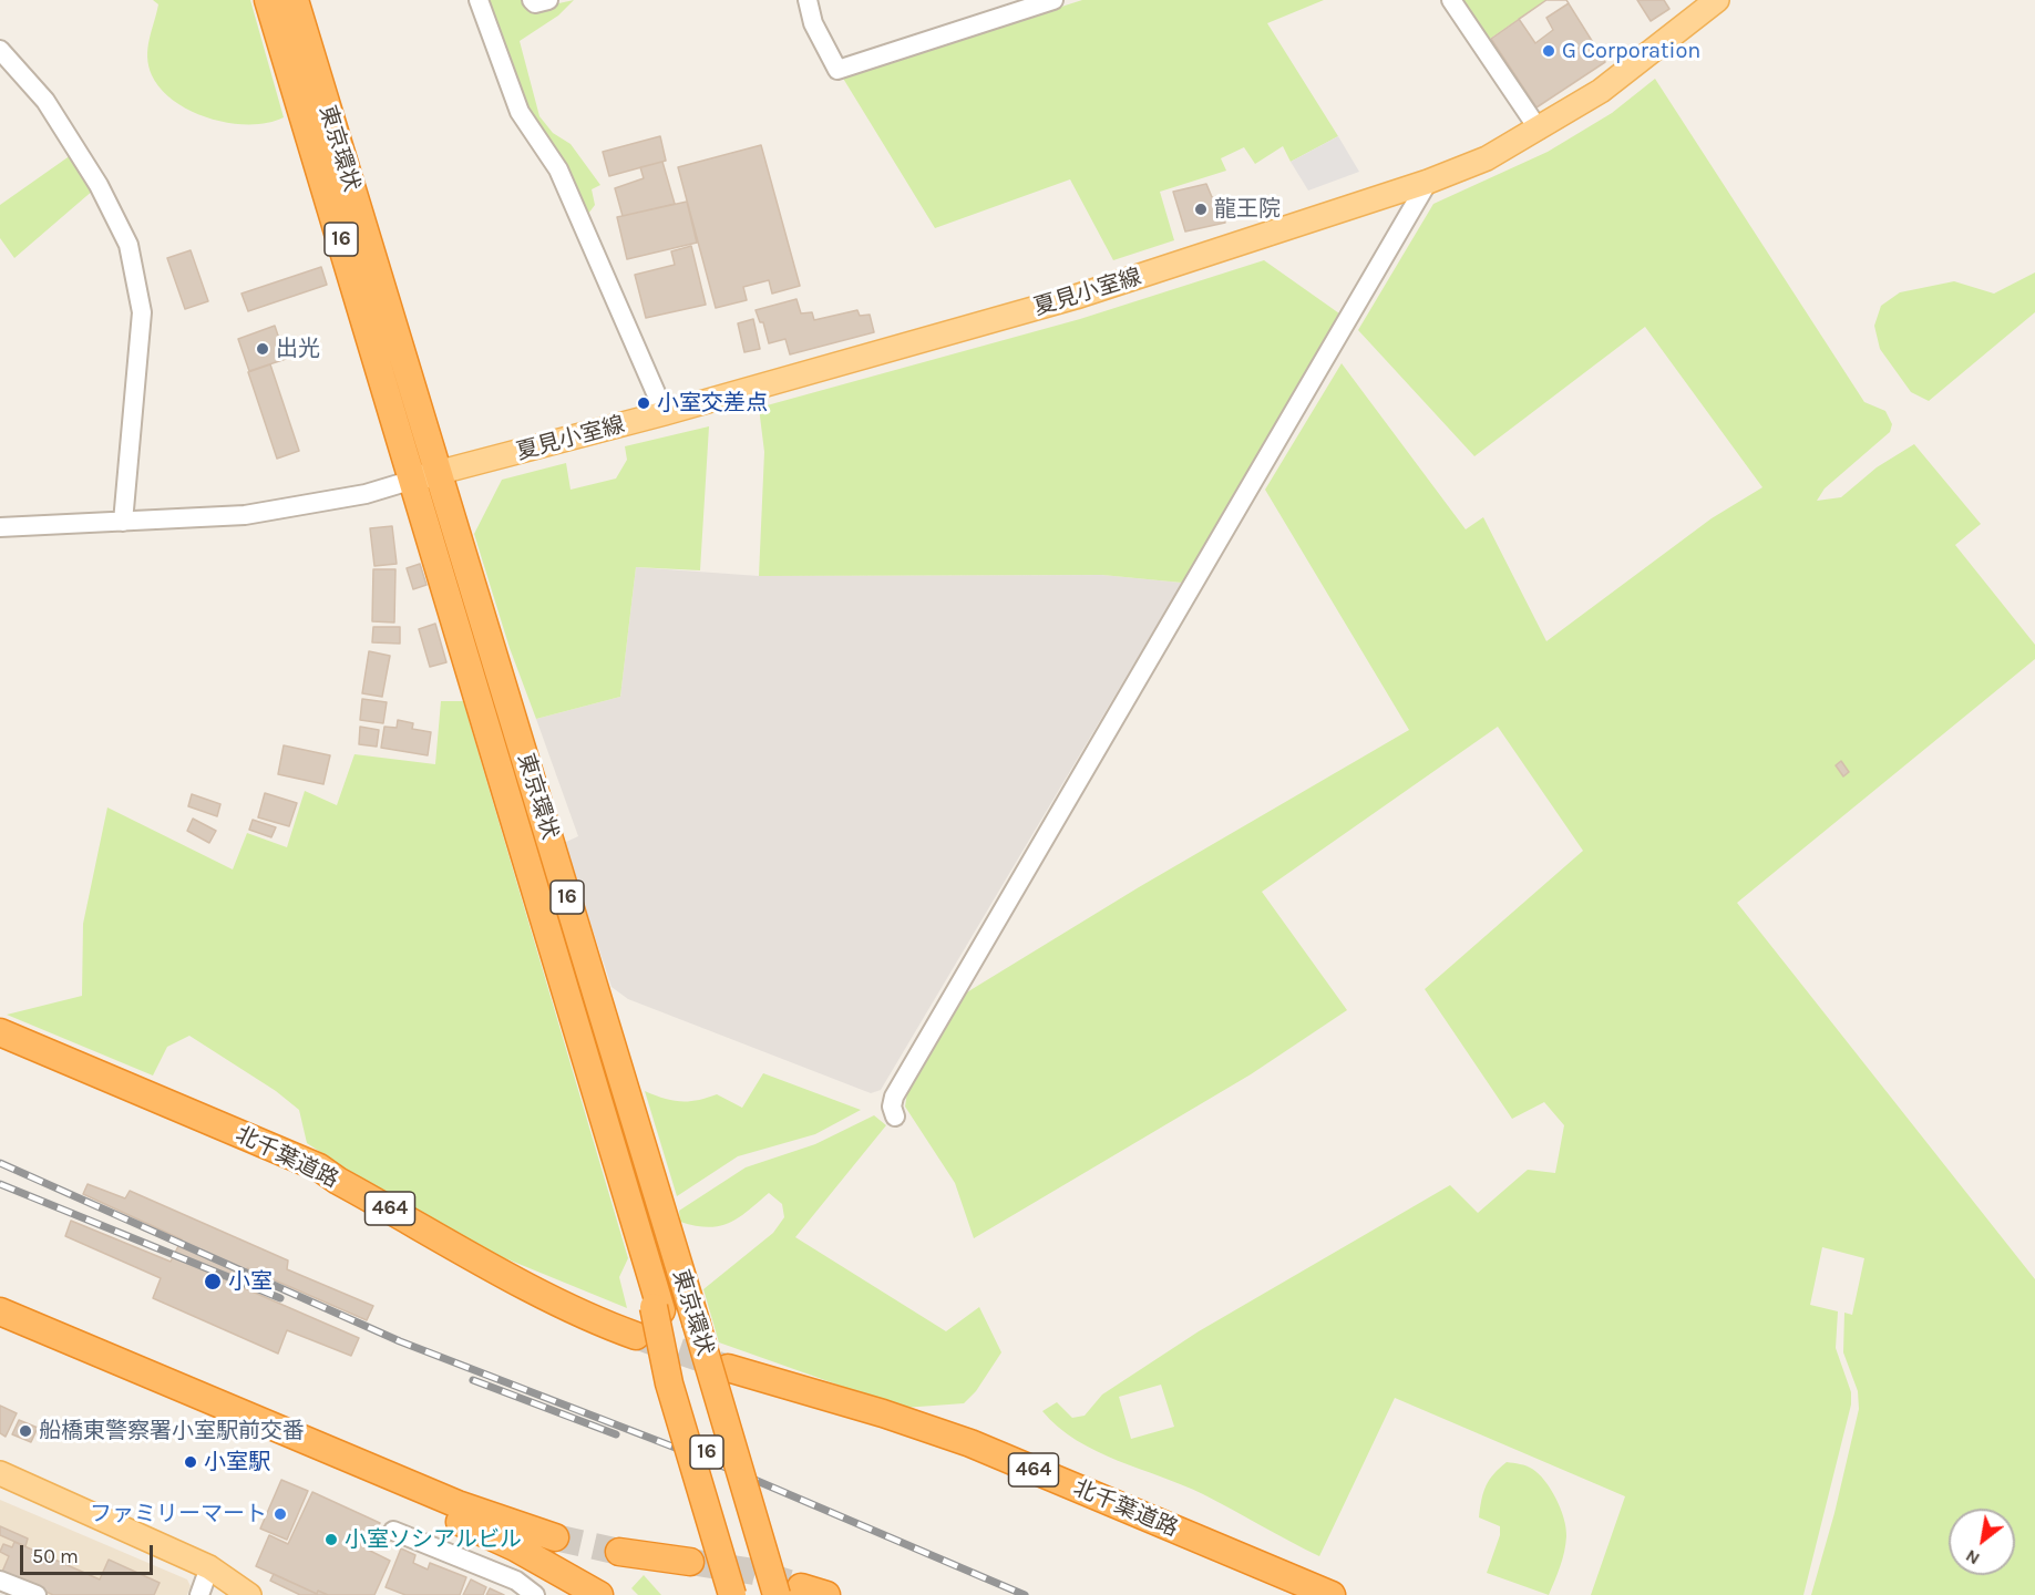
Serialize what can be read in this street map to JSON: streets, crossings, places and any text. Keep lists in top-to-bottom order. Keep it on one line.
{"streets":{"highway":["東京環状","16","北千葉道路","464"],"main road":["夏見小室線"]},"crossings":[["東京環状","夏見小室線"]],"places":["G Corporation","龍王院","出光","小室交差点","小室","船橋東警察署小室駅前交番","小室駅","ファミリーマート","小室ソシアルビル"],"scale_bar":"50 m","north":"bottom left"}
